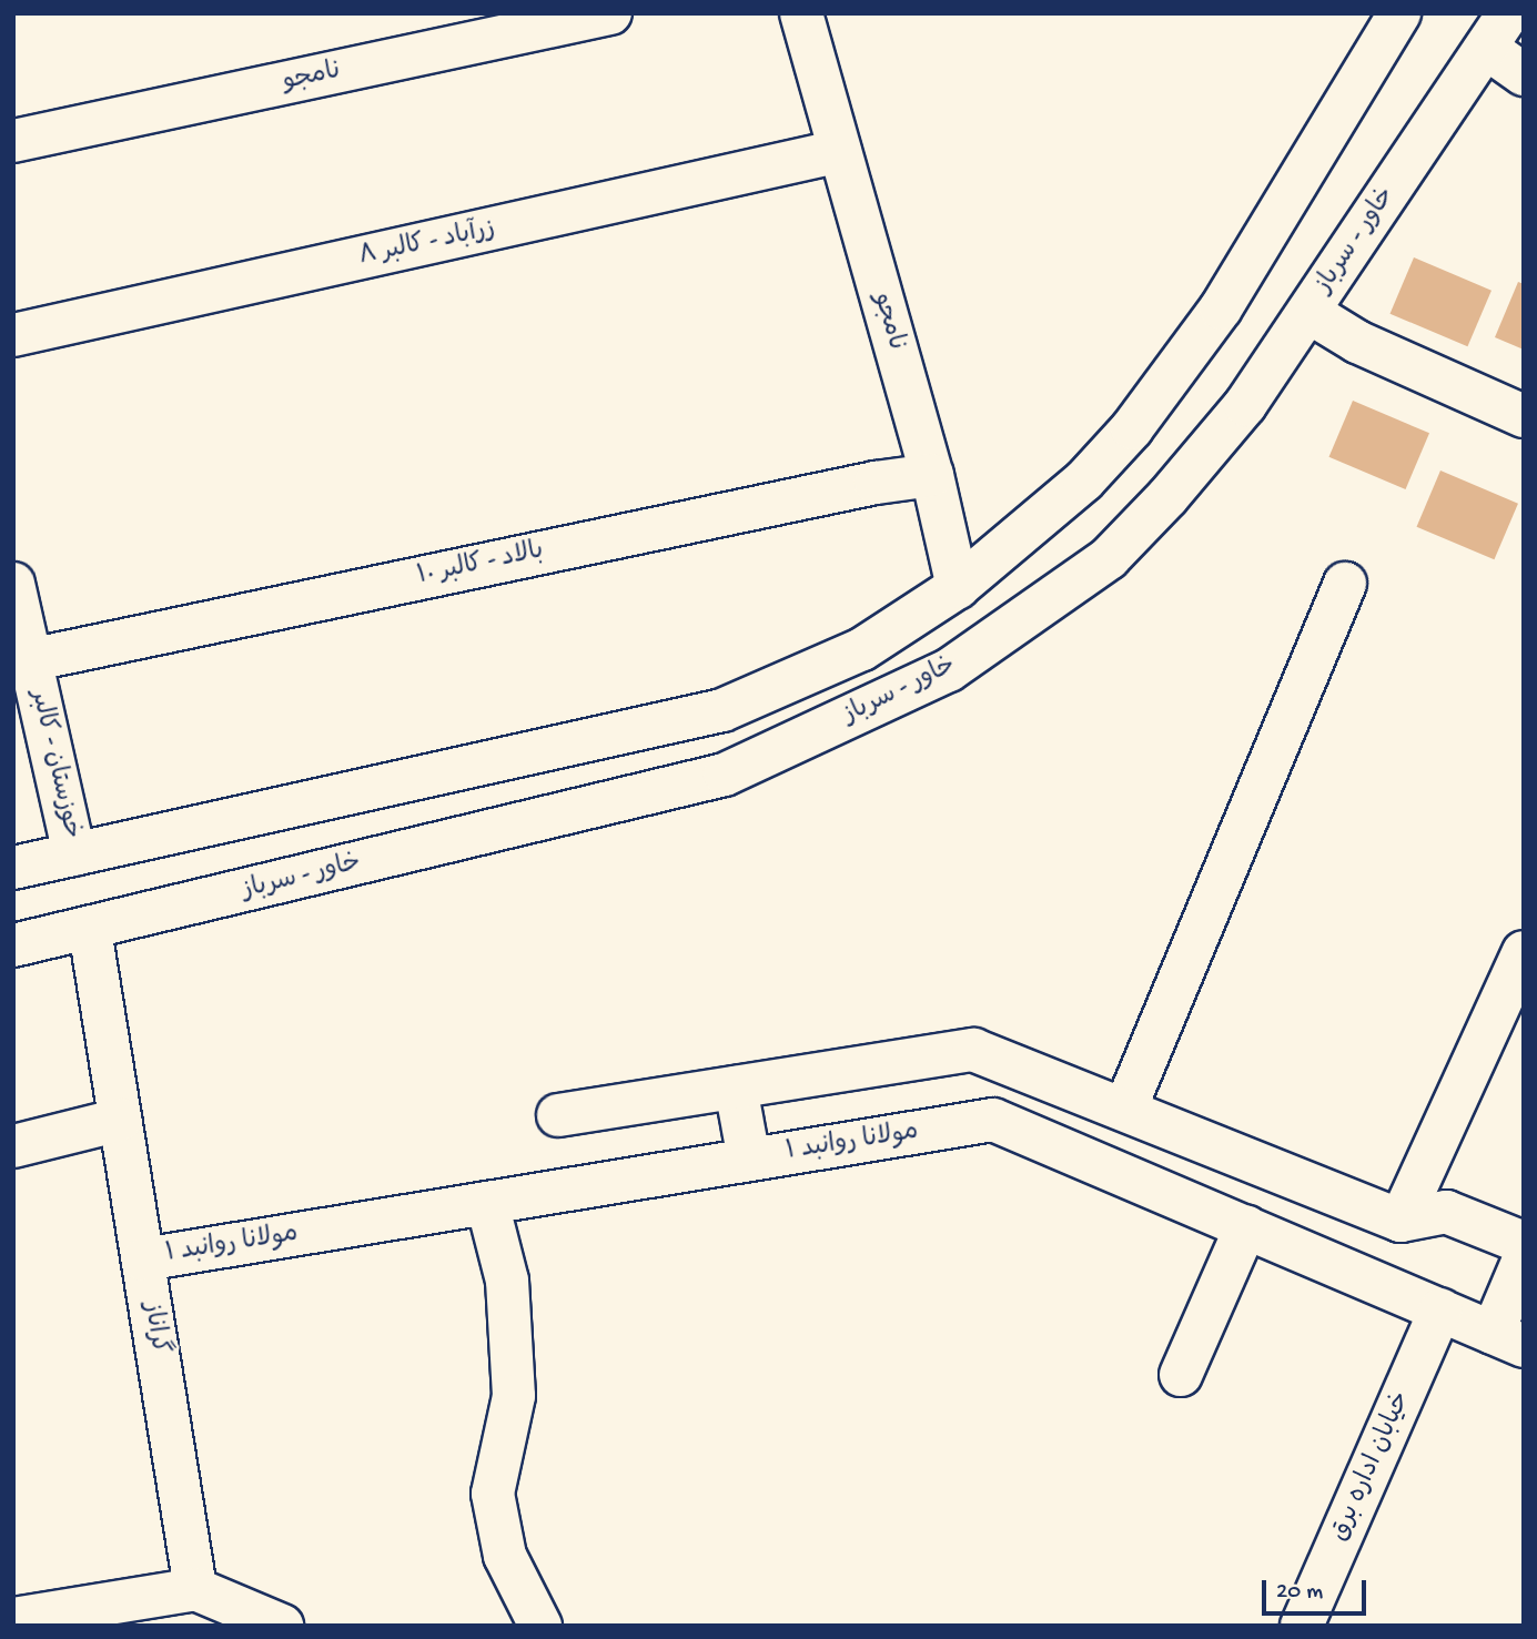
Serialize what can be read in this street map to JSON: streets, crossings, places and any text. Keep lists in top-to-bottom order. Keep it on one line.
{"streets":{"street":["نامجو","خاور - سرباز","زرآباد - کالبر ۸","بالاد - کالبر ۱۰","خوزستان - کالبر","مولانا روانبد ۱","گراناز","خیابان اداره برق"]},"crossings":[["نامجو","زرآباد - کالبر ۸"],["نامجو","بالاد - کالبر ۱۰"],["خاور - سرباز","گراناز"],["بالاد - کالبر ۱۰","خوزستان - کالبر"],["مولانا روانبد ۱","گراناز"],["مولانا روانبد ۱","خیابان اداره برق"]],"scale_bar":"20 m"}
